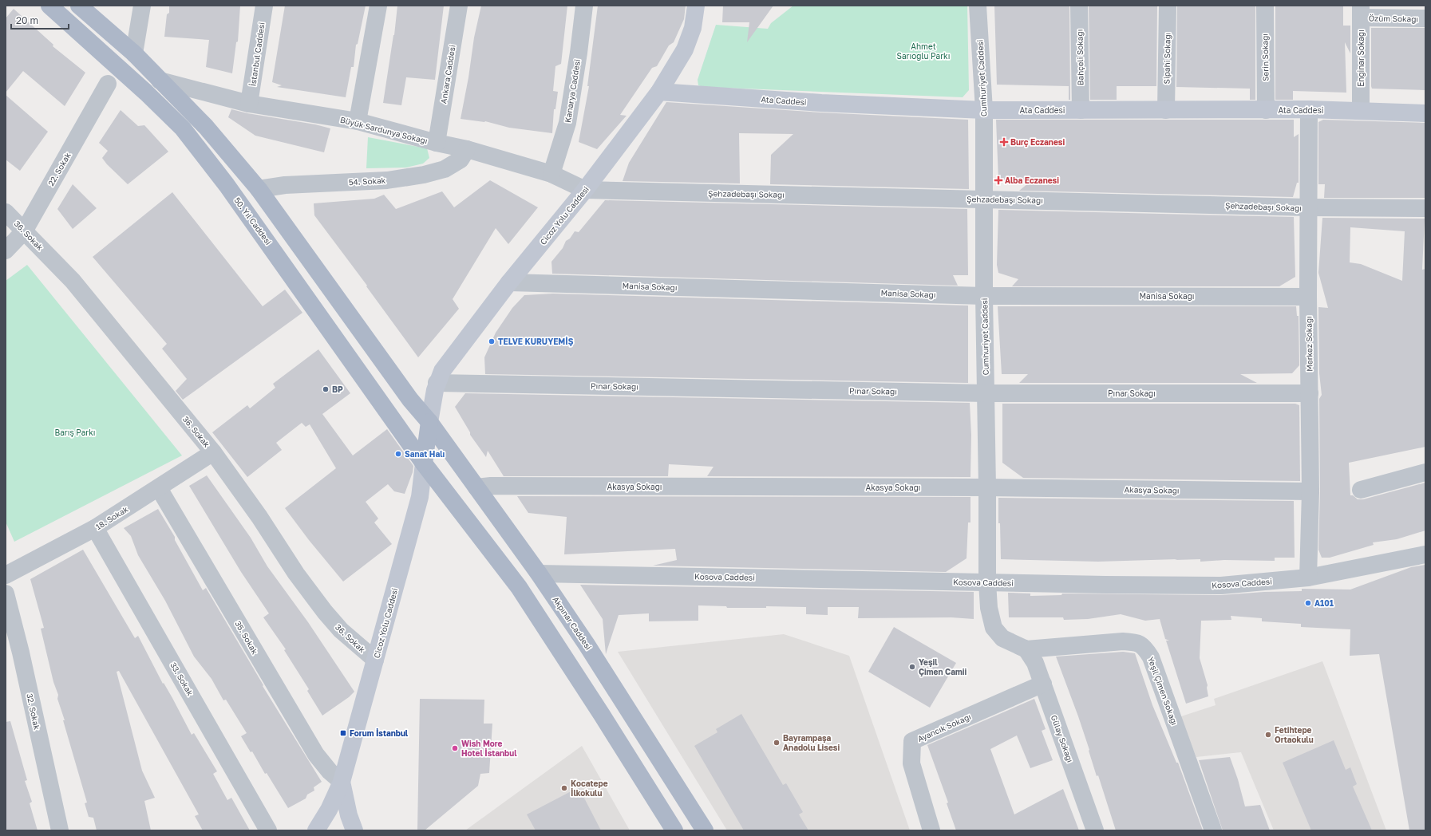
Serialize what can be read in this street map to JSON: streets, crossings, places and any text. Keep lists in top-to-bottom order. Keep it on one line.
{"streets":{"main road":["50. Yıl Caddesi","Akpınar Caddesi"],"street":["Özüm Sokağı","İstanbul Caddesi","Bahçeli Sokağı","Serin Sokağı","Sipahi Sokağı","Enginar Sokağı","Ankara Caddesi","Cumhuriyet Caddesi","Kanarya Caddesi","Ata Caddesi","Büyük Sardunya Sokağı","22. Sokak","54. Sokak","Şehzadebaşı Sokağı","Cicoz Yolu Caddesi","36. Sokak","Manisa Sokağı","Merkez Sokağı","Pınar Sokağı","Akasya Sokağı","18. Sokak","Kosova Caddesi","35. Sokak","33. Sokak","Yeşil Çimen Sokağı","32. Sokak","Ayancık Sokağı","Gülay Sokağı"]},"crossings":[["Özüm Sokağı","Enginar Sokağı"],["İstanbul Caddesi","Büyük Sardunya Sokağı"],["Bahçeli Sokağı","Ata Caddesi"],["Serin Sokağı","Ata Caddesi"],["Sipahi Sokağı","Ata Caddesi"],["Enginar Sokağı","Ata Caddesi"],["Ankara Caddesi","Büyük Sardunya Sokağı"],["Cumhuriyet Caddesi","Ata Caddesi"],["Cumhuriyet Caddesi","Şehzadebaşı Sokağı"],["Cumhuriyet Caddesi","Manisa Sokağı"],["Cumhuriyet Caddesi","Pınar Sokağı"],["Cumhuriyet Caddesi","Akasya Sokağı"],["Cumhuriyet Caddesi","Kosova Caddesi"],["Cumhuriyet Caddesi","Yeşil Çimen Sokağı"],["Cumhuriyet Caddesi","Gülay Sokağı"],["Kanarya Caddesi","Büyük Sardunya Sokağı"],["Ata Caddesi","Cicoz Yolu Caddesi"],["Ata Caddesi","Merkez Sokağı"],["Büyük Sardunya Sokağı","54. Sokak"],["Büyük Sardunya Sokağı","Şehzadebaşı Sokağı"],["Büyük Sardunya Sokağı","Cicoz Yolu Caddesi"],["22. Sokak","36. Sokak"],["Şehzadebaşı Sokağı","Cicoz Yolu Caddesi"],["Şehzadebaşı Sokağı","Merkez Sokağı"],["Cicoz Yolu Caddesi","50. Yıl Caddesi"],["Cicoz Yolu Caddesi","36. Sokak"],["Cicoz Yolu Caddesi","Manisa Sokağı"],["Cicoz Yolu Caddesi","Pınar Sokağı"],["Cicoz Yolu Caddesi","Akpınar Caddesi"],["Cicoz Yolu Caddesi","35. Sokak"],["36. Sokak","18. Sokak"],["Manisa Sokağı","Merkez Sokağı"],["Merkez Sokağı","Pınar Sokağı"],["Merkez Sokağı","Akasya Sokağı"],["Merkez Sokağı","Kosova Caddesi"],["Akasya Sokağı","Akpınar Caddesi"],["18. Sokak","35. Sokak"],["18. Sokak","33. Sokak"],["Kosova Caddesi","Akpınar Caddesi"],["Yeşil Çimen Sokağı","Gülay Sokağı"],["Ayancık Sokağı","Gülay Sokağı"]],"parks":["Ahmet Sarıoğlu Parkı","Barış Parkı"],"places":{"health":["Burç Eczanesi","Alba Eczanesi"],"other":["TELVE KURUYEMİŞ","BP","Sanat Halı","A101","Yeşil Çimen Camii","Fetihtepe Ortaokulu","Bayrampaşa Anadolu Lisesi","Wish More Hotel İstanbul","Kocatepe İlkokulu"],"transit":["Forum İstanbul"]},"scale_bar":"20 m"}
